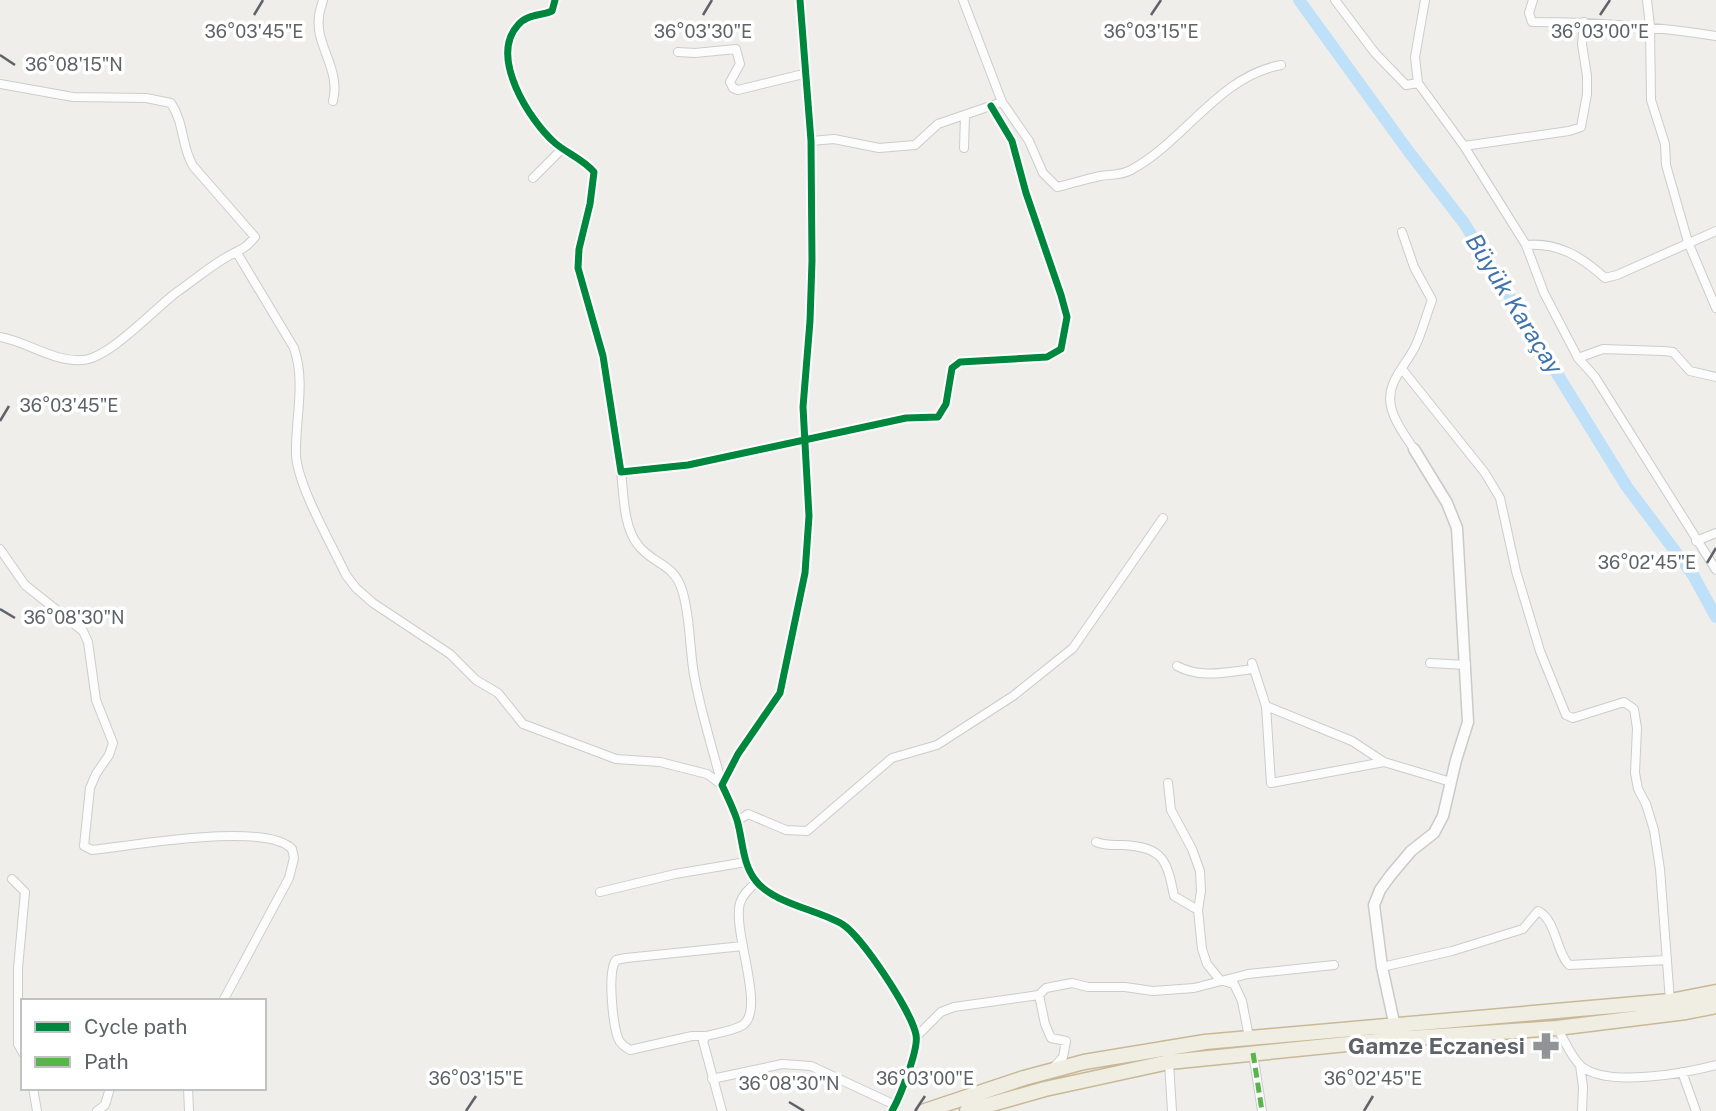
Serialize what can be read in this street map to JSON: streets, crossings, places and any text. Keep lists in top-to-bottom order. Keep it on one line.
{"water":["Büyük Karaçay"],"places":{"pharmacy":["Gamze Eczanesi"]},"legend":["Cycle path","Path"],"coordinates":["36°03'45\"E","36°03'30\"E","36°03'15\"E","36°03'00\"E","36°08'15\"N","36°02'45\"E","36°08'30\"N"]}
